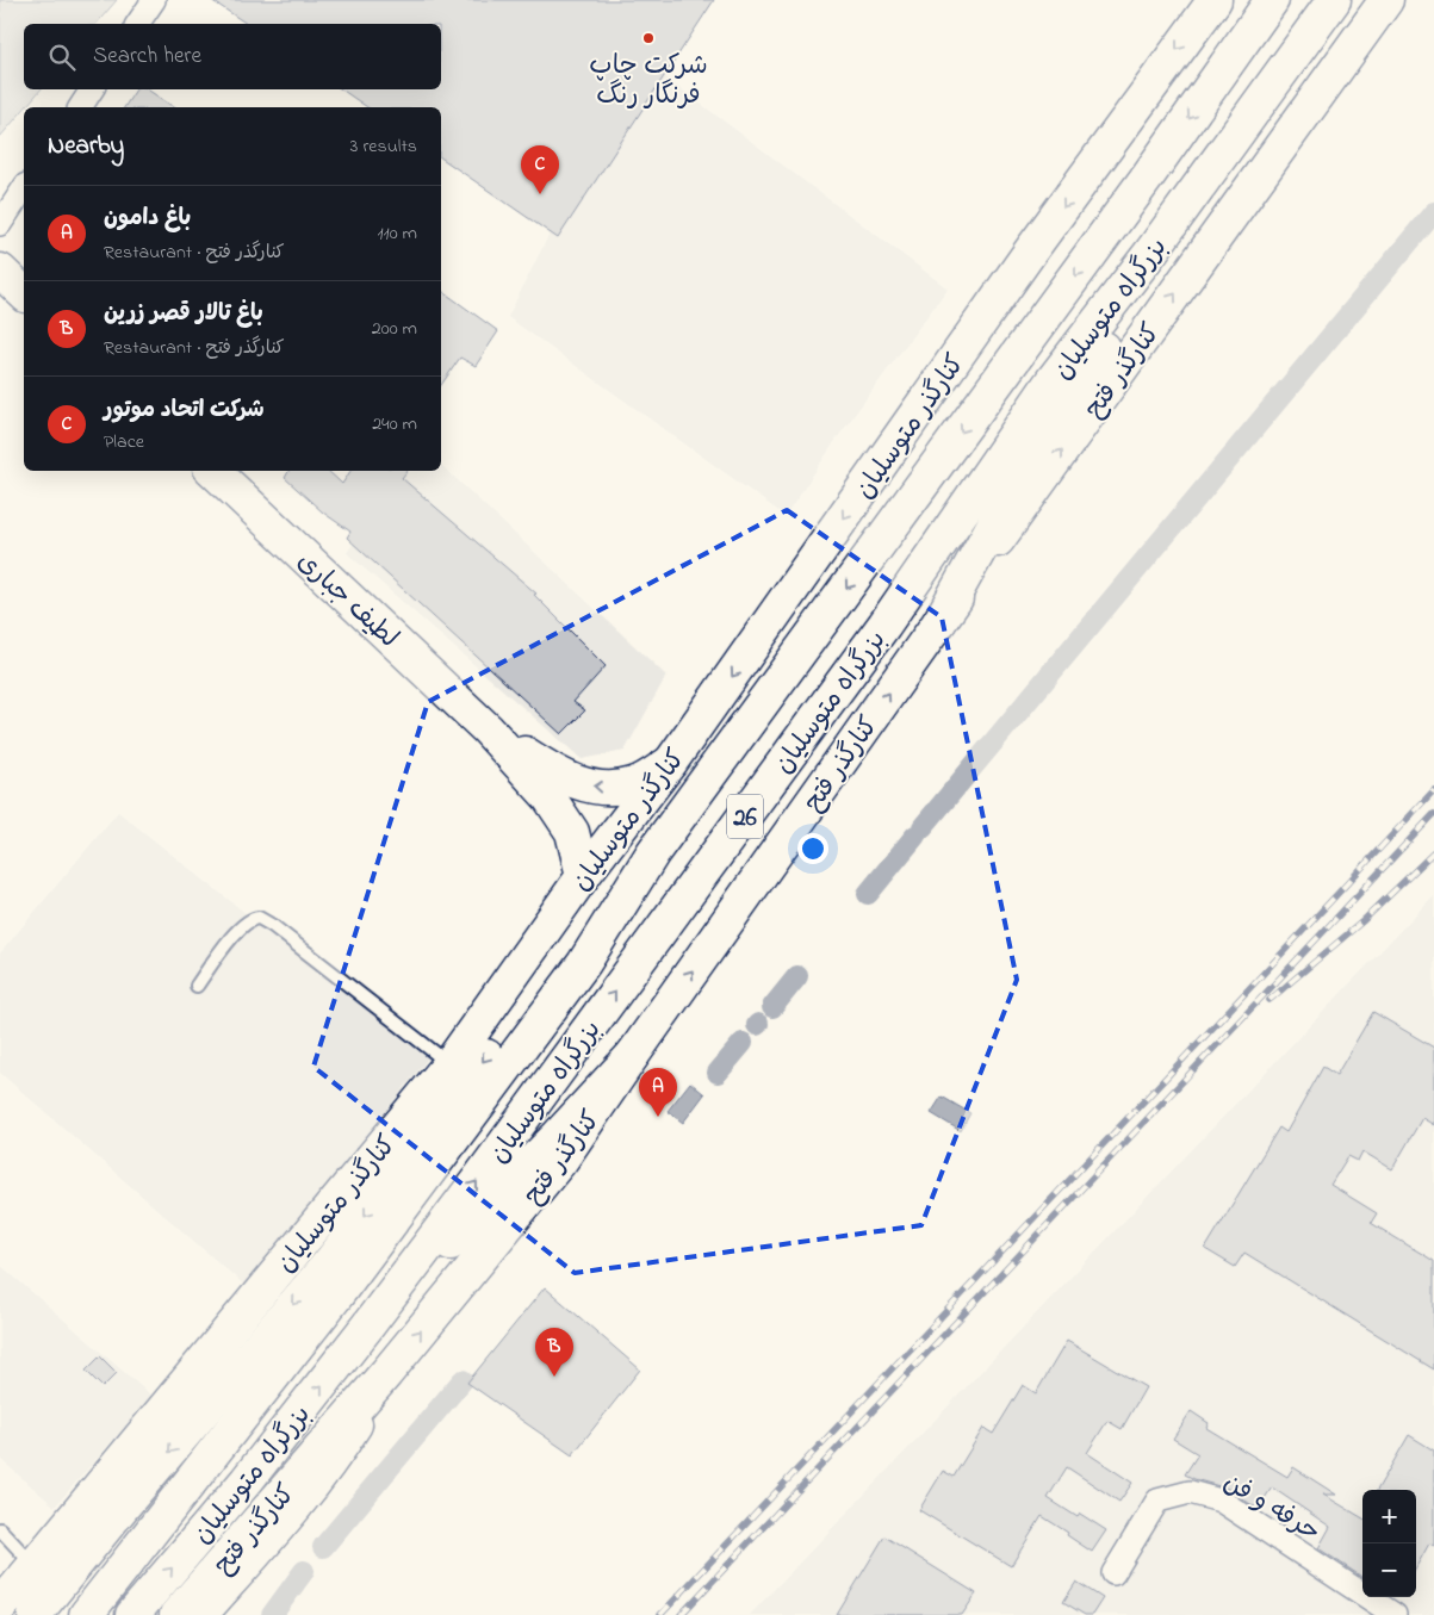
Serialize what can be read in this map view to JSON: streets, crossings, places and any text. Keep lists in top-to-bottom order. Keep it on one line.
{"streets":{"main road":["بزرگراه متوسلیان","کنارگذر فتح","کنارگذر متوسلیان","لطیف جباری","26"],"street":["حرفه و فن"]},"places":["شرکت چاپ فرنگار رنگ"],"page":{"search":"Search here","heading":["Nearby","3 results"],"pins":["C","A","B"],"list":[{"mark":"A","name":"باغ دامون","note":"Restaurant · کنارگذر فتح","value":"110 m"},{"mark":"B","name":"باغ تالار قصر زرین","note":"Restaurant · کنارگذر فتح","value":"200 m"},{"mark":"C","name":"شرکت اتحاد موتور","note":"Place","value":"240 m"}],"map_buttons":["+","−"]}}
